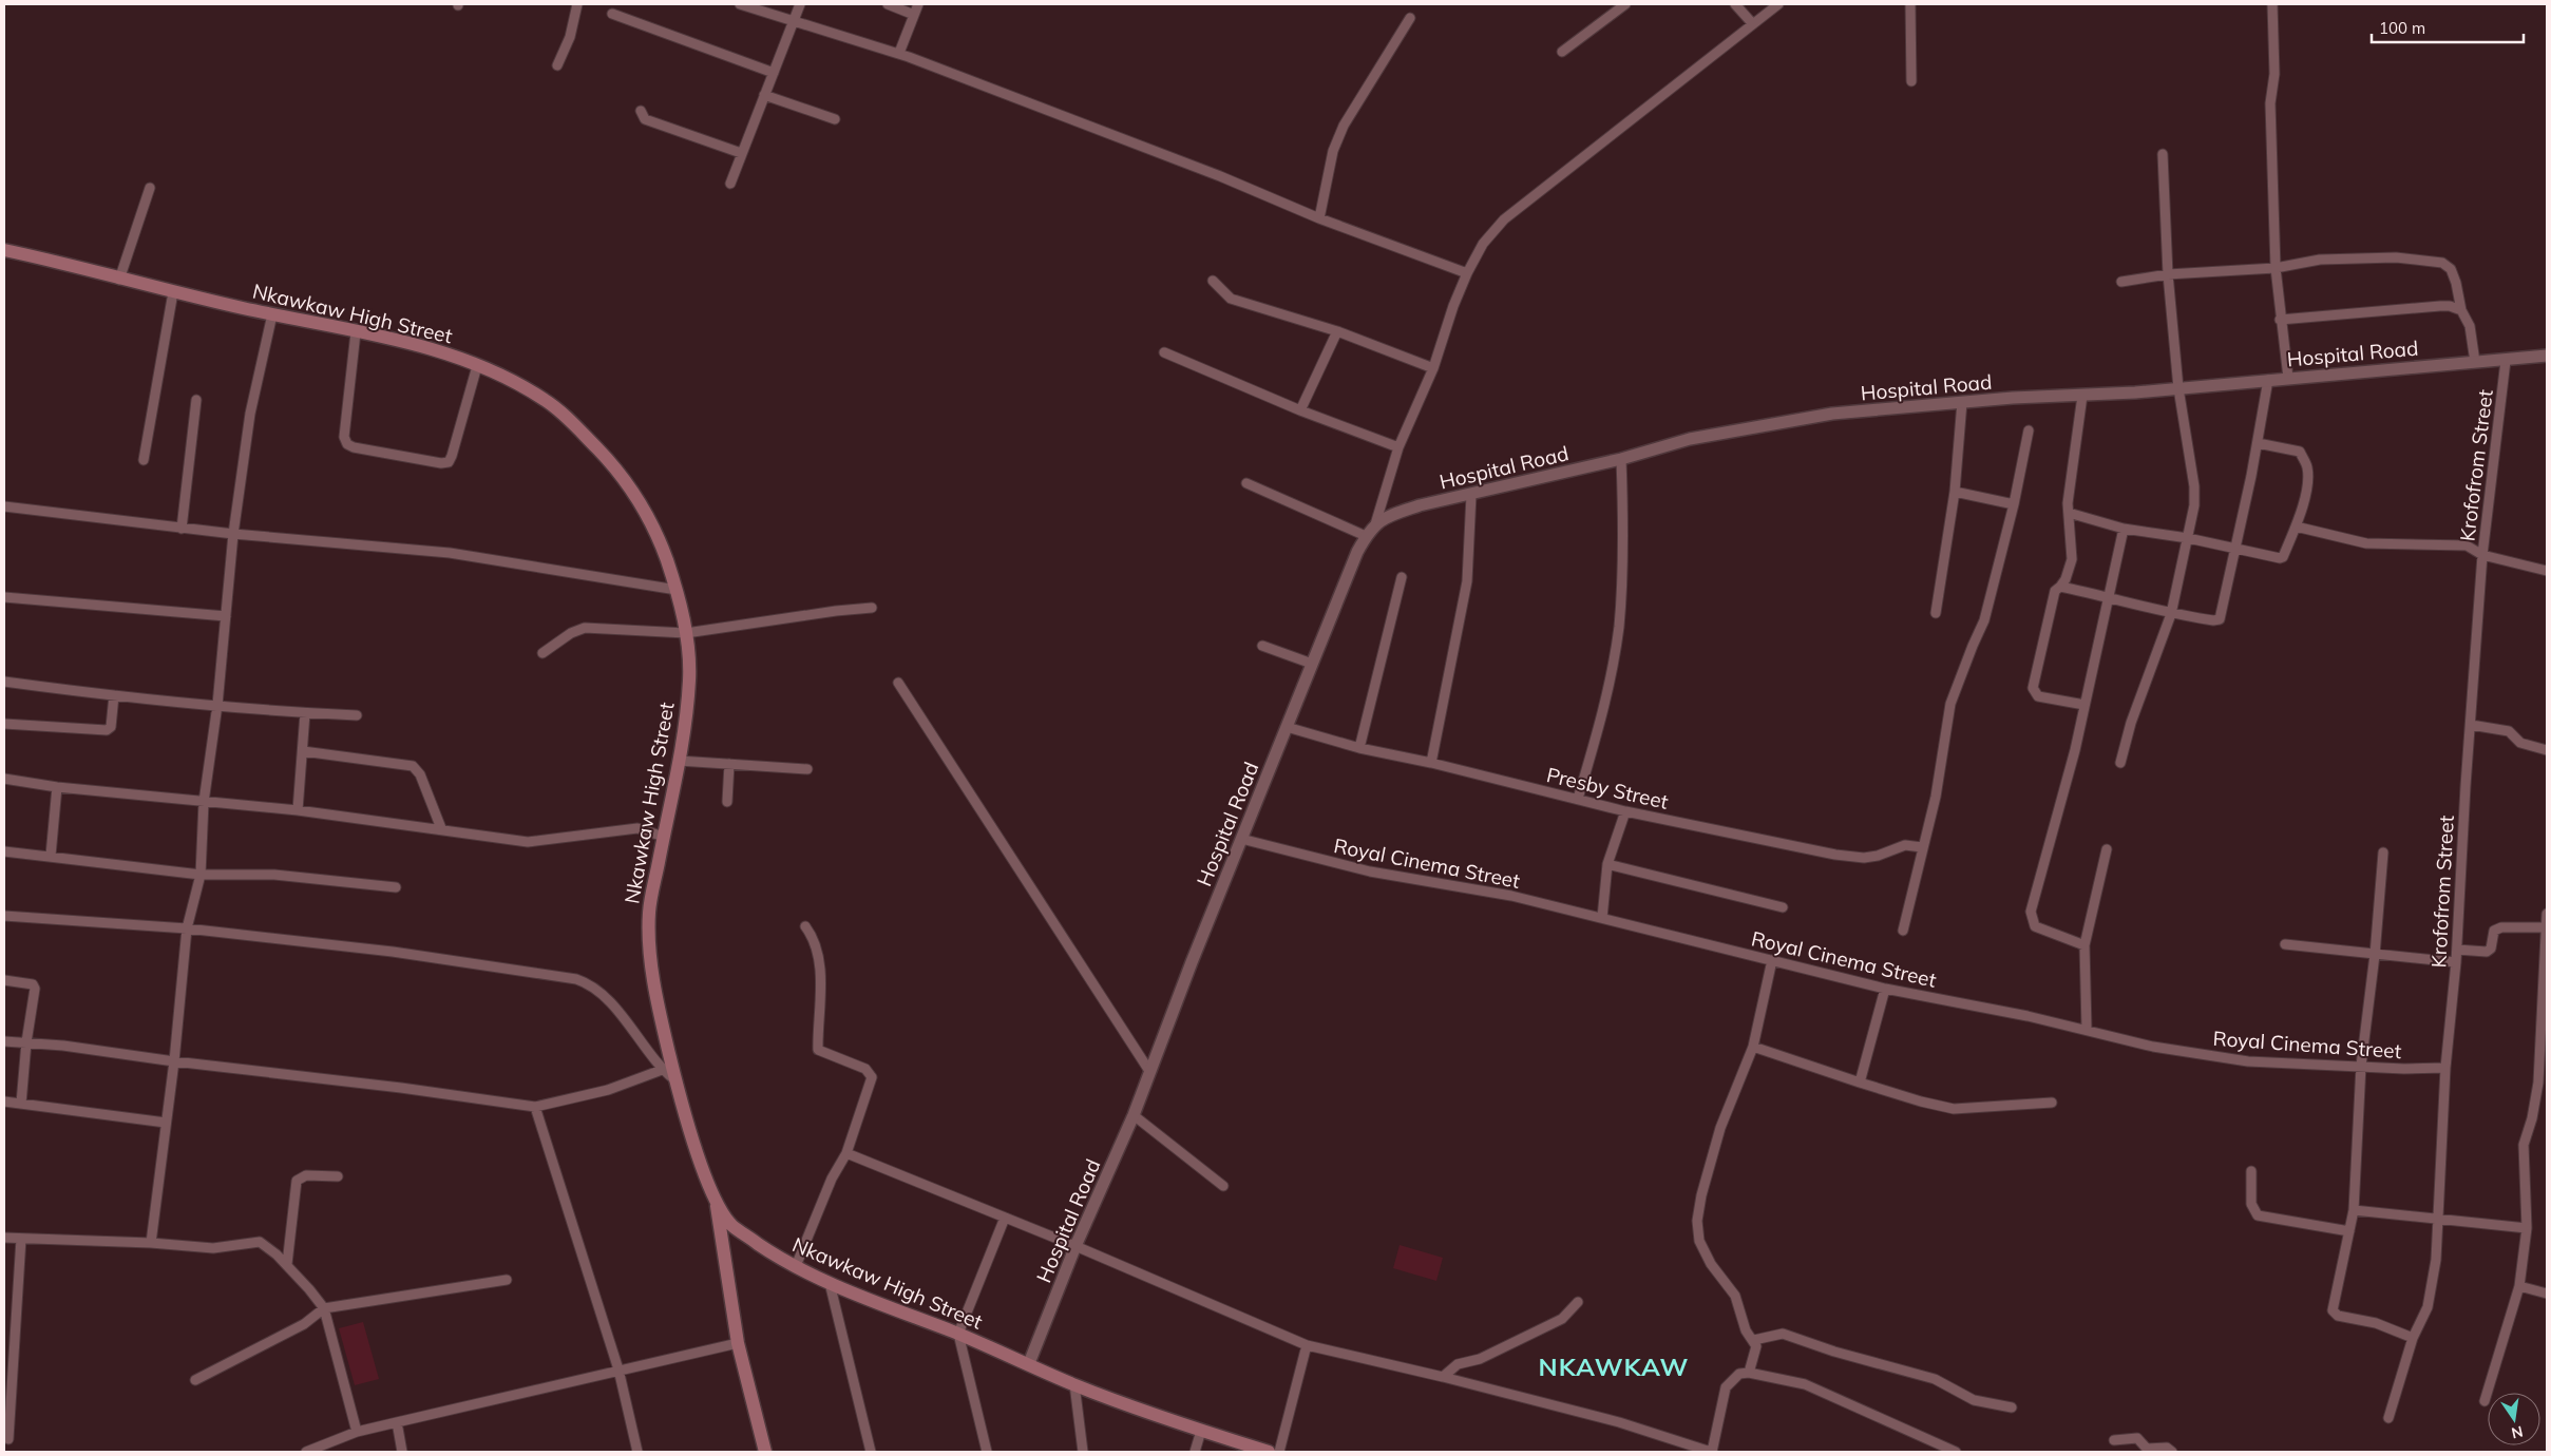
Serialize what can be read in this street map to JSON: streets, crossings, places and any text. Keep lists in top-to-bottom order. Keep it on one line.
{"streets":{"main road":["Nkawkaw High Street"],"street":["Hospital Road","Krofofrom Street","Presby Street","Royal Cinema Street"]},"crossings":[["Nkawkaw High Street","Hospital Road"],["Hospital Road","Krofofrom Street"],["Hospital Road","Presby Street"],["Hospital Road","Royal Cinema Street"],["Krofofrom Street","Royal Cinema Street"]],"districts":["NKAWKAW"],"scale_bar":"100 m","north":"bottom"}
